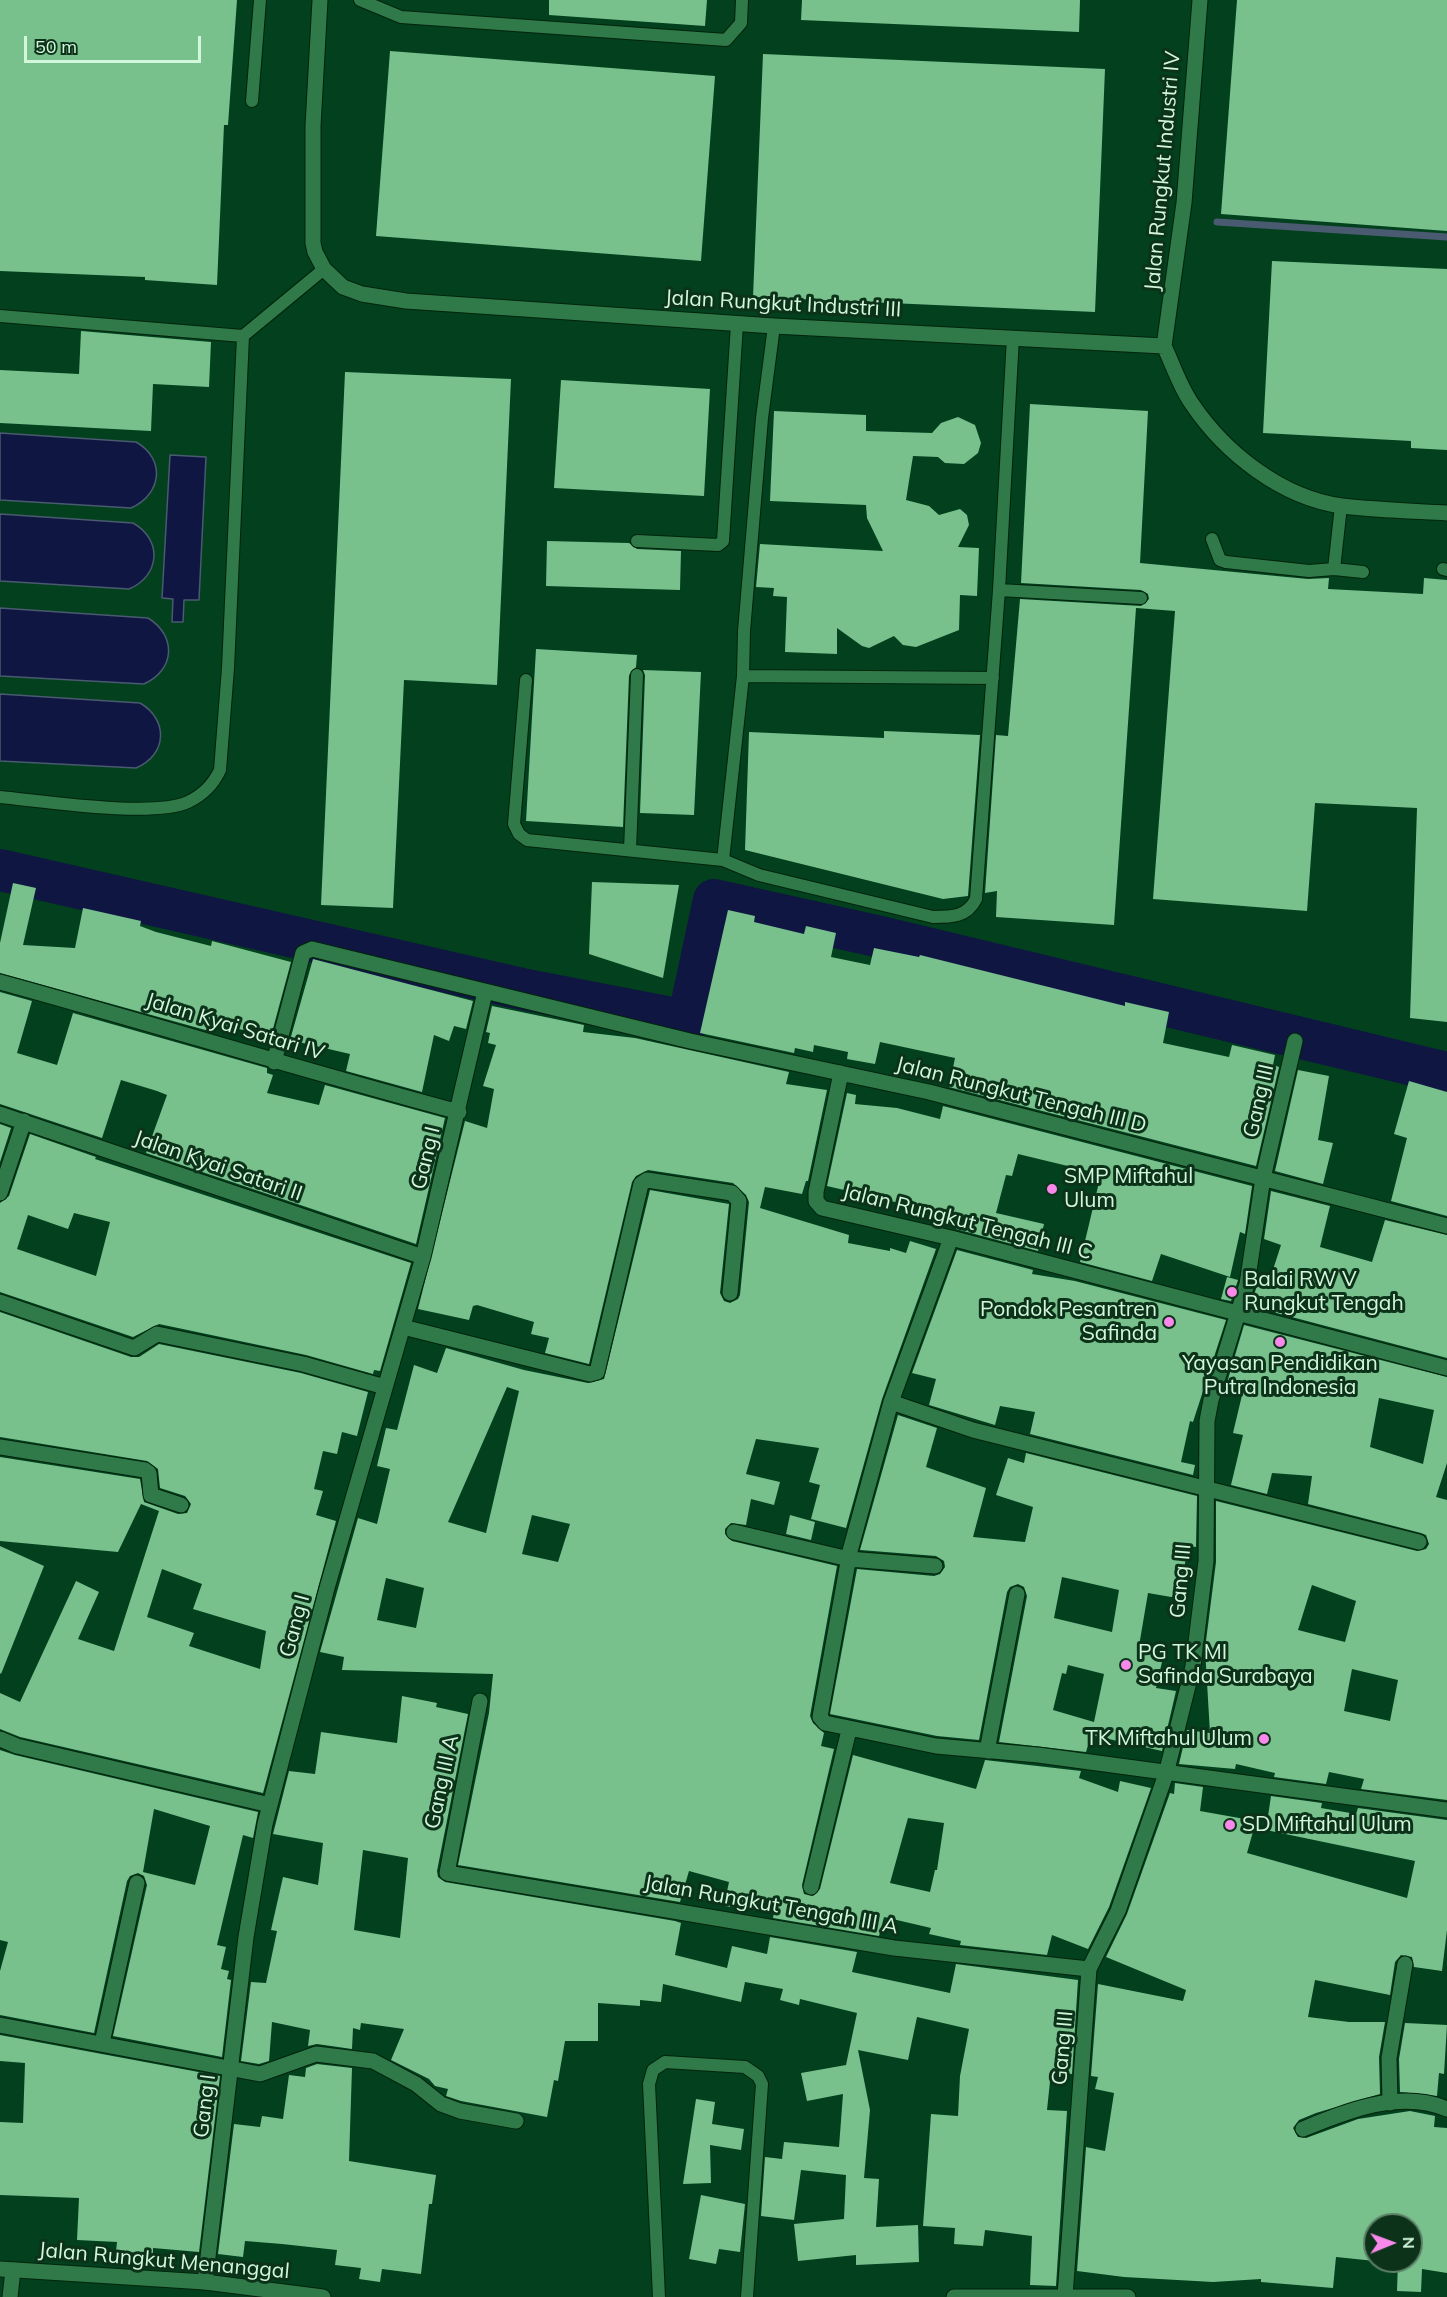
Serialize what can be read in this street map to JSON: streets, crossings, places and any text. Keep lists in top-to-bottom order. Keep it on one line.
{"streets":{"street":["Jalan Rungkut Industri IV","Jalan Rungkut Industri III","Jalan Kyai Satari IV","Jalan Rungkut Tengah III D","Gang III","Gang I","Jalan Kyai Satari II","Jalan Rungkut Tengah III C","Gang III A","Jalan Rungkut Tengah III A","Jalan Rungkut Menanggal"]},"crossings":[["Jalan Rungkut Industri IV","Jalan Rungkut Industri III"],["Jalan Kyai Satari IV","Jalan Rungkut Tengah III D"],["Jalan Kyai Satari IV","Gang I"],["Jalan Rungkut Tengah III D","Gang III"],["Jalan Rungkut Tengah III D","Gang I"],["Jalan Rungkut Tengah III D","Jalan Rungkut Tengah III C"],["Gang III","Jalan Rungkut Tengah III C"],["Gang III","Jalan Rungkut Tengah III A"],["Gang I","Jalan Kyai Satari II"],["Gang I","Jalan Rungkut Menanggal"],["Gang III A","Jalan Rungkut Tengah III A"]],"places":["SMP Miftahul Ulum","Balai RW V Rungkut Tengah","Pondok Pesantren Safinda","Yayasan Pendidikan Putra Indonesia","PG TK MI Safinda Surabaya","TK Miftahul Ulum","SD Miftahul Ulum"],"scale_bar":"50 m","north":"right"}
